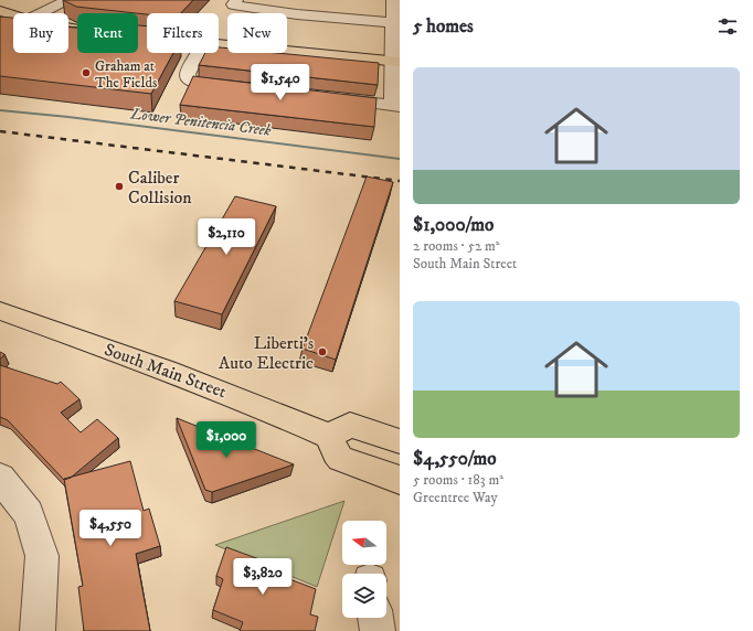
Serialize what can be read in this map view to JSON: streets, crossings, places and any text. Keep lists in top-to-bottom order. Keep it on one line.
{"streets":{"main road":["South Main Street"]},"water":["Lower Penitencia Creek"],"places":["Graham at The Fields","Caliber Collision","Liberti's Auto Electric"],"north":"left","page":{"heading":"5 homes","chip":["Buy","Rent","Filters","New"],"list":[{"name":"$1,000/mo","note":"2 rooms · 52 m² · South Main Street"},{"name":"$4,550/mo","note":"5 rooms · 183 m² · Greentree Way"}],"price":["$1,540","$2,110","$1,000","$4,550","$3,820"]}}
